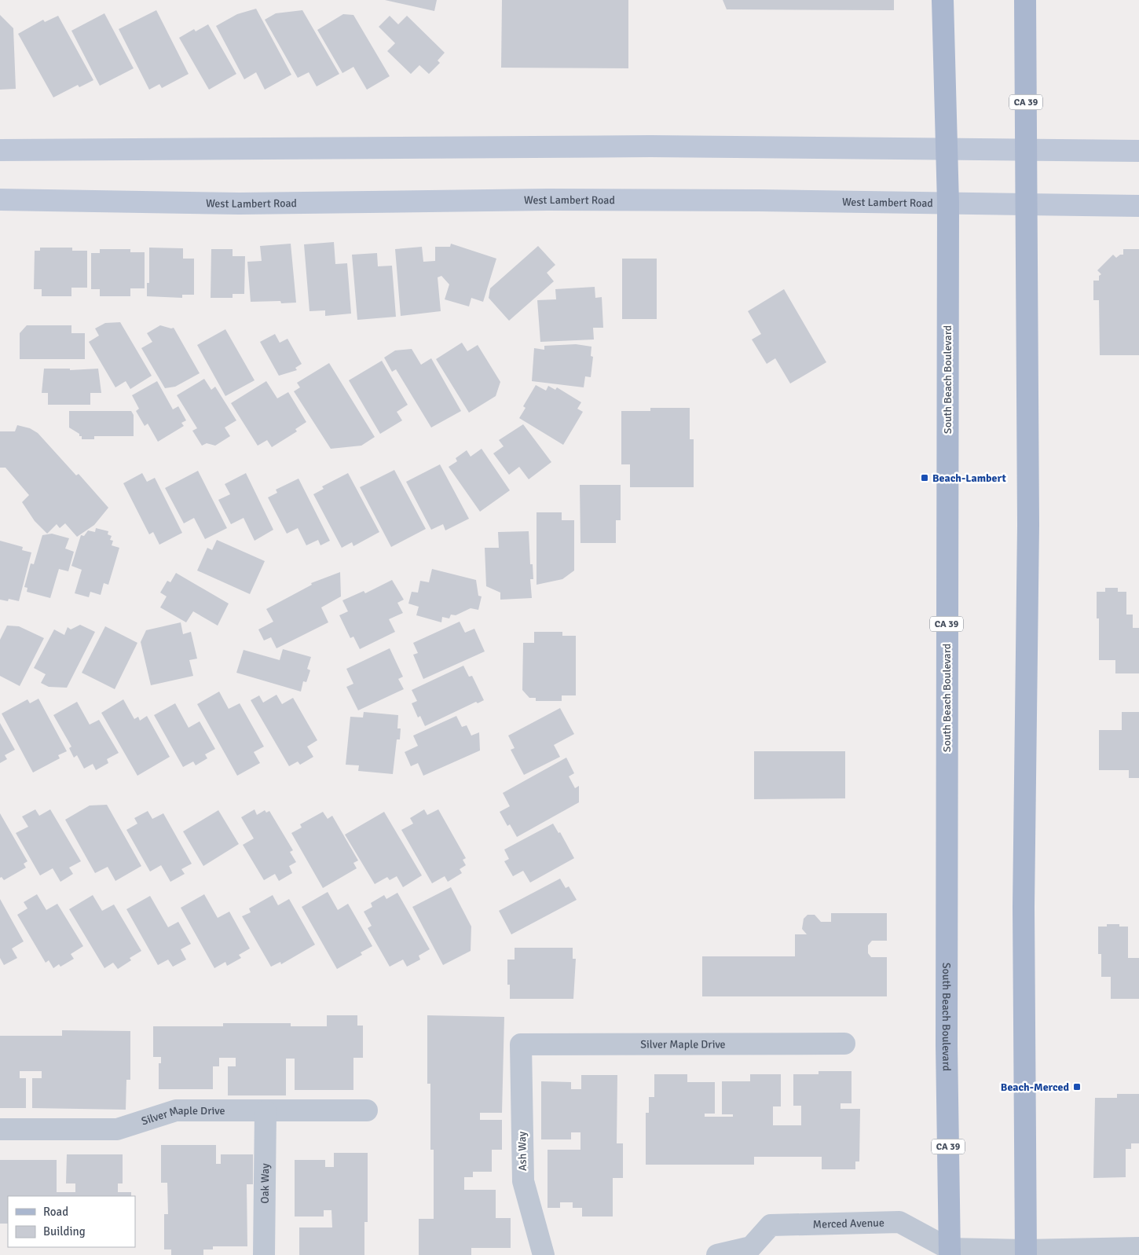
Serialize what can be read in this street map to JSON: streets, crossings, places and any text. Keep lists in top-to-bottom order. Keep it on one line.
{"streets":{"main road":["CA 39","West Lambert Road","South Beach Boulevard"],"street":["Silver Maple Drive","Ash Way","Oak Way","Merced Avenue"]},"crossings":[["CA 39","West Lambert Road"],["CA 39","Merced Avenue"],["West Lambert Road","South Beach Boulevard"],["South Beach Boulevard","Merced Avenue"],["Silver Maple Drive","Ash Way"],["Silver Maple Drive","Oak Way"]],"places":{"transit":["Beach-Lambert","Beach-Merced"]},"legend":["Road","Building"]}
